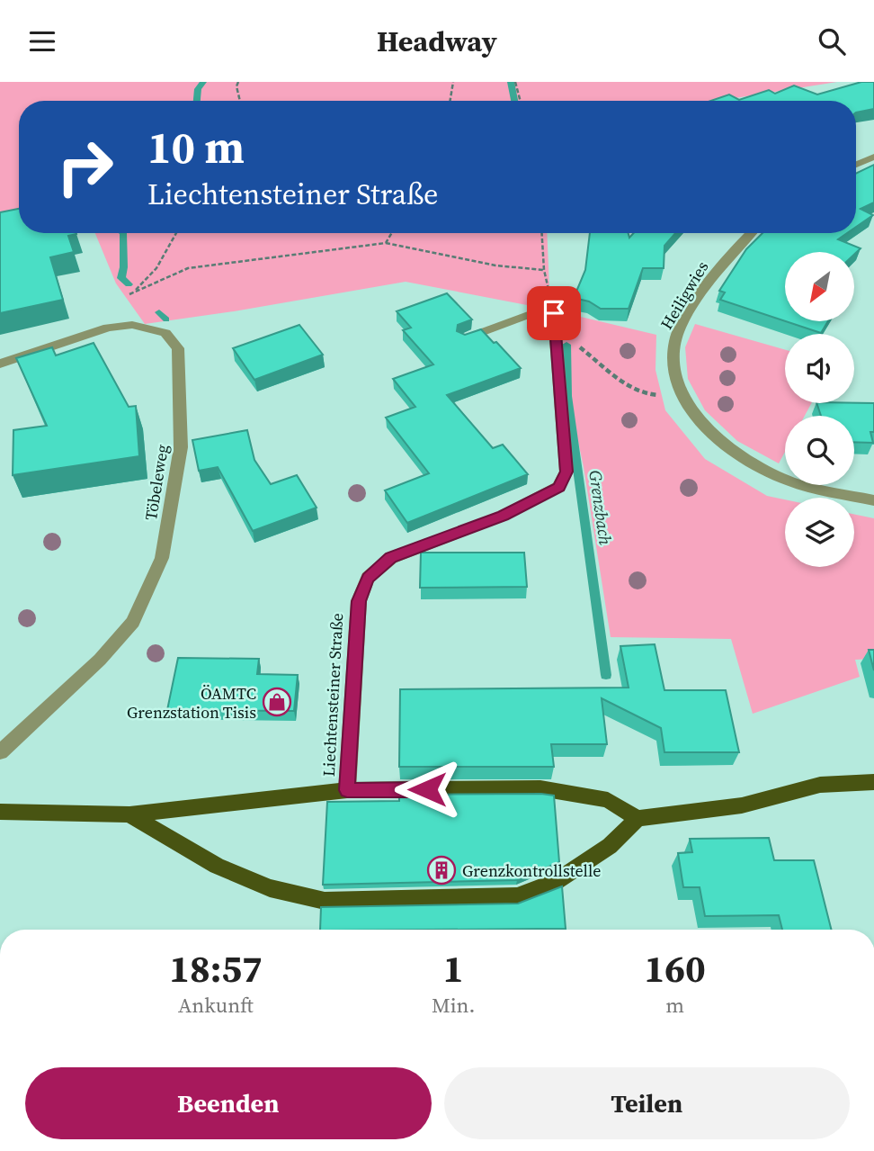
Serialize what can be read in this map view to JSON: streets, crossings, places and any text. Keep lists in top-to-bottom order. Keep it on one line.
{"streets":{"main road":["Liechtensteiner Straße"],"street":["Heiligwies","Töbeleweg"]},"water":["Grenzbach"],"places":{"shop":["ÖAMTC Grenzstation Tisis"],"building":["Grenzkontrollstelle"]},"north":"bottom left","page":{"header":"Headway","turn":["10 m","Liechtensteiner Straße"],"eta":["18:57","Ankunft","1","Min.","160","m"],"buttons":["Beenden","Teilen"]}}
